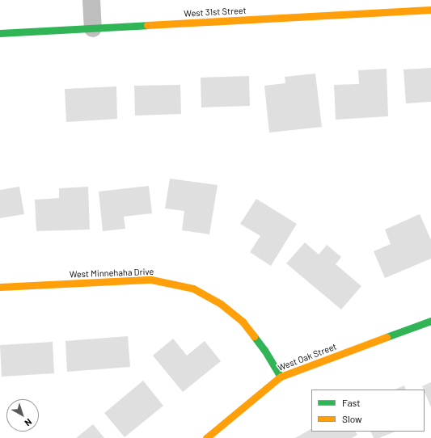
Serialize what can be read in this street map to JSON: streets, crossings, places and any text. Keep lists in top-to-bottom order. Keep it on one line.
{"streets":{"street":["West 31st Street","West Minnehaha Drive","West Oak Street"]},"crossings":[["West Minnehaha Drive","West Oak Street"]],"legend":["Fast","Slow"],"north":"bottom right"}
